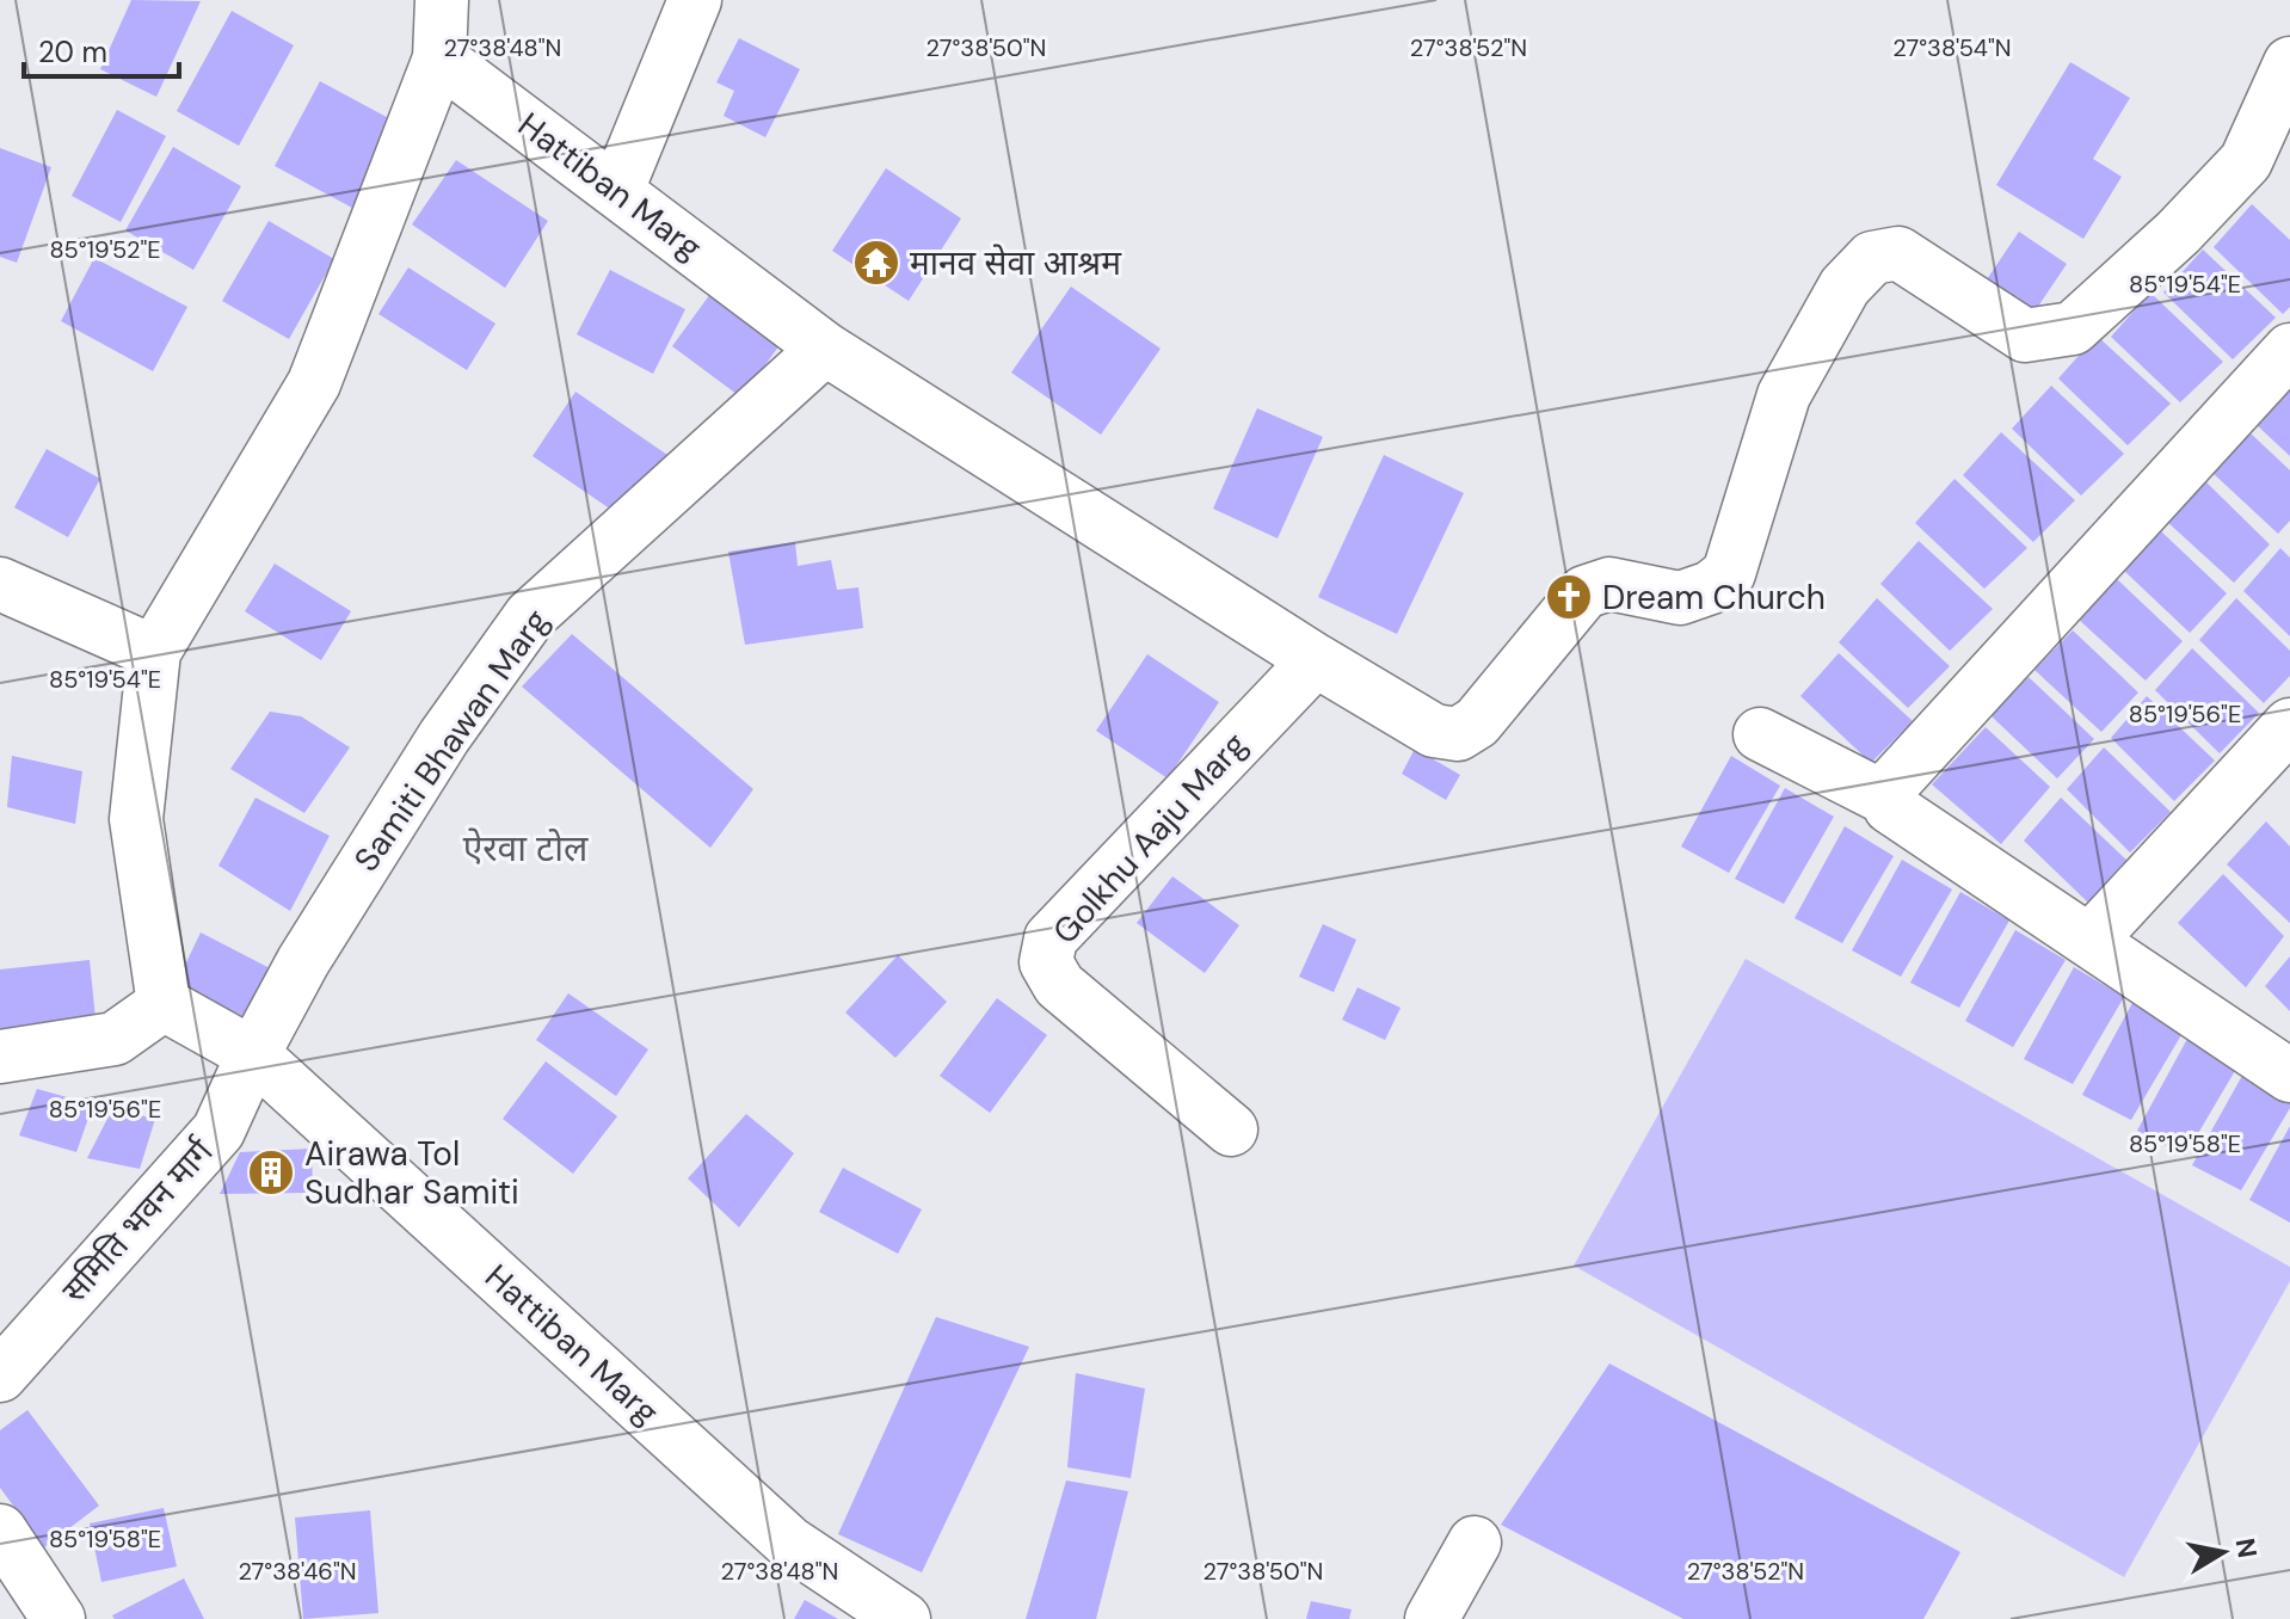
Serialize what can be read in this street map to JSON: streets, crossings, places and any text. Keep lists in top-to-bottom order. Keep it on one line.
{"streets":{"street":["Hattiban Marg","Samiti Bhawan Marg","Golkhu Aaju Marg","समिति भवन मार्ग"]},"crossings":[["Hattiban Marg","Samiti Bhawan Marg"],["Hattiban Marg","समिति भवन मार्ग"],["Samiti Bhawan Marg","समिति भवन मार्ग"]],"districts":["ऐरवा टोल"],"places":{"temple":["मानव सेवा आश्रम"],"church":["Dream Church"],"building":["Airawa Tol Sudhar Samiti"]},"scale_bar":"20 m","north":"right","coordinates":["27°38'52\"N","27°38'48\"N","27°38'50\"N","27°38'54\"N","85°19'52\"E","85°19'54\"E","85°19'56\"E","85°19'58\"E","27°38'46\"N"]}
